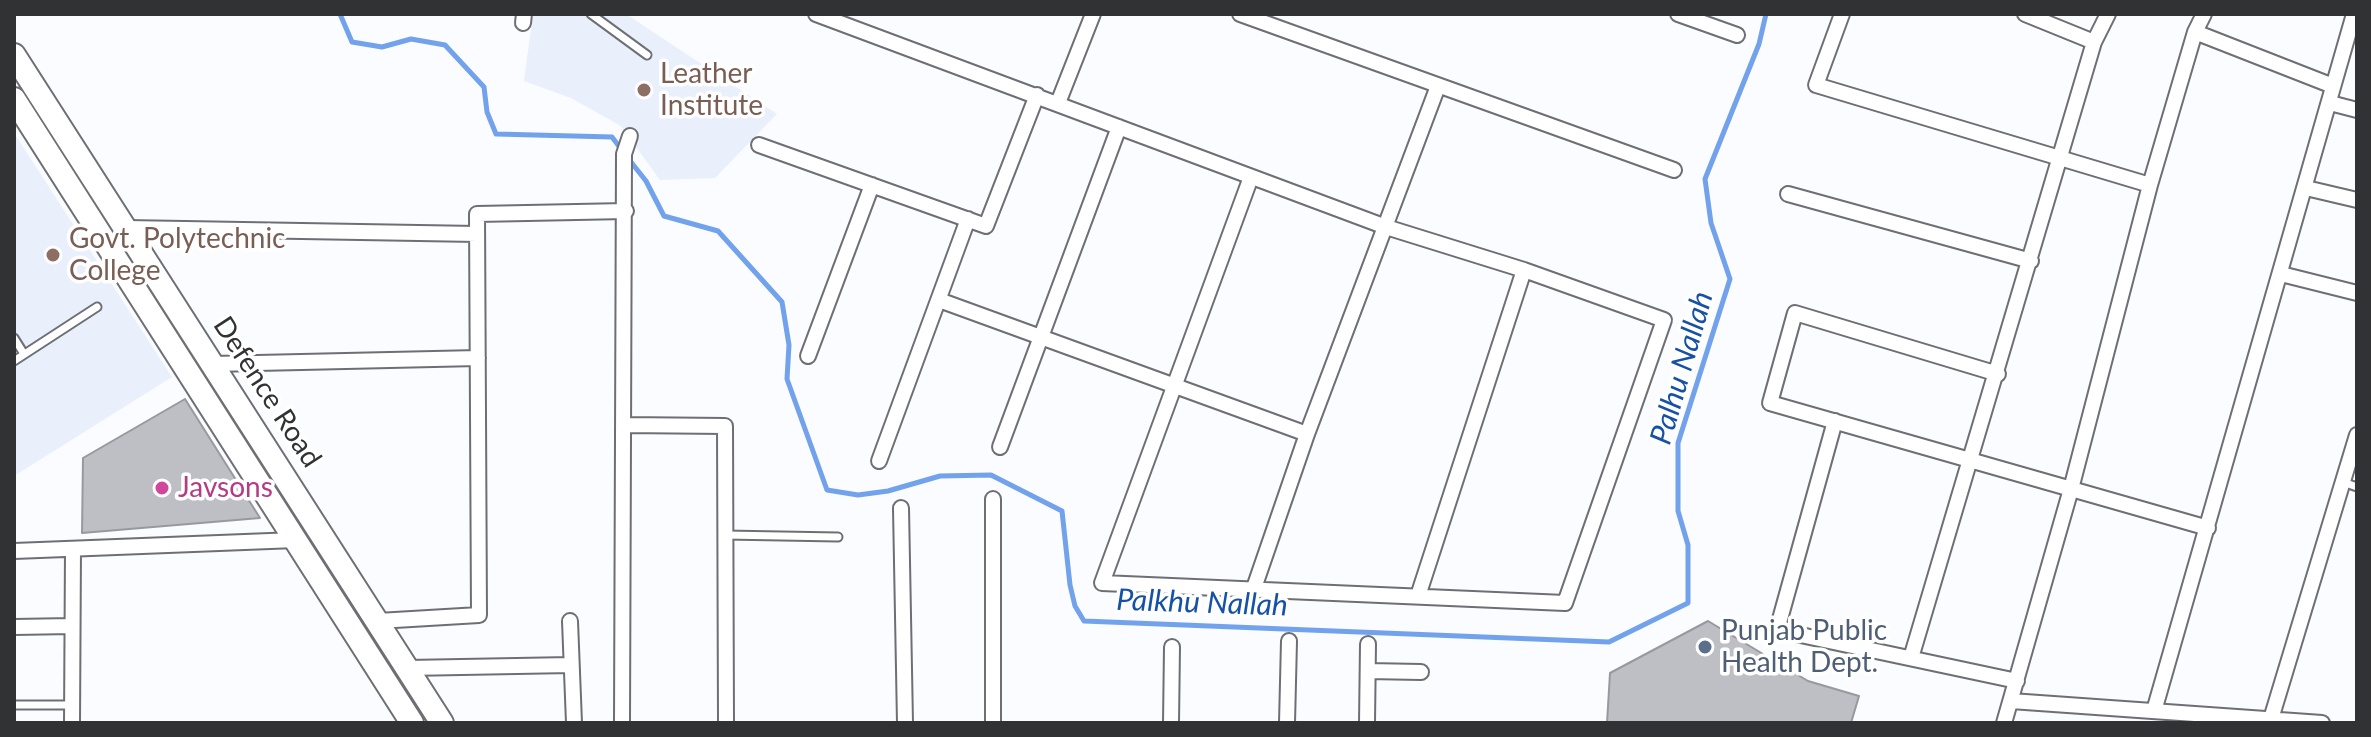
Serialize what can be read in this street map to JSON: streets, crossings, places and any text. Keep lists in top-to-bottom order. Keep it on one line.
{"streets":{"main road":["Defence Road"]},"water":["Palhu Nallah","Palkhu Nallah"],"places":["Leather Institute","Govt. Polytechnic College","Javsons","Punjab Public Health Dept."]}
